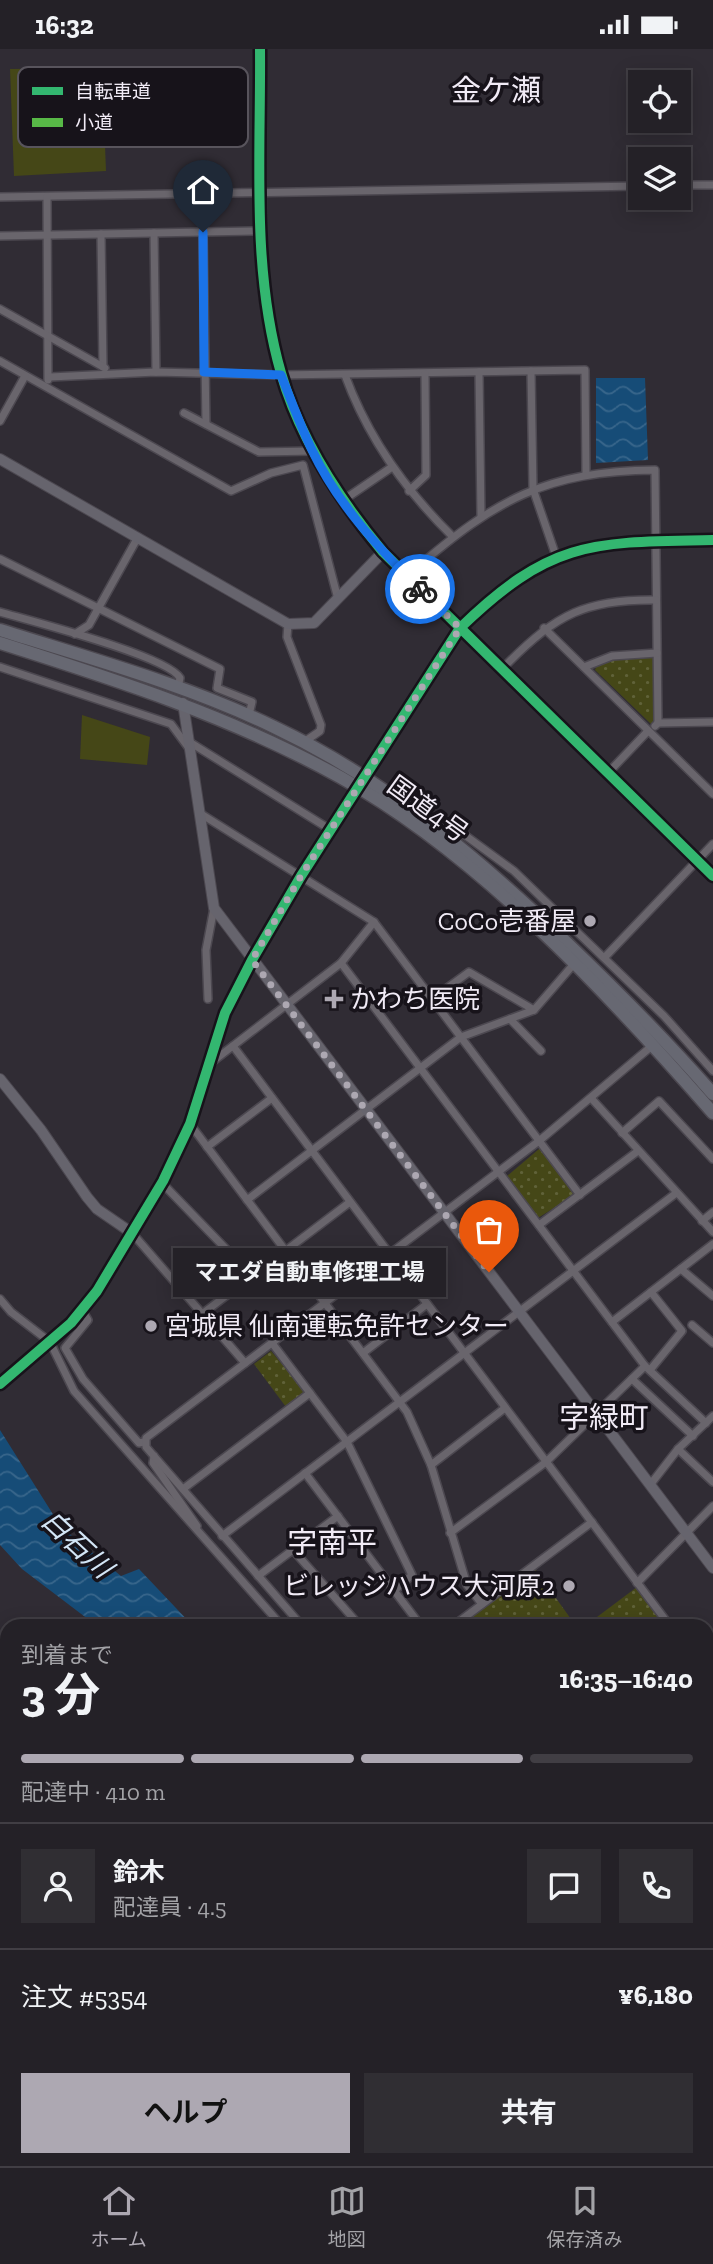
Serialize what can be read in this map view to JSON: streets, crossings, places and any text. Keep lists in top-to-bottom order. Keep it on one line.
{"streets":{"highway":["国道4号"]},"districts":["金ケ瀬","字緑町","字南平"],"water":["白石川"],"places":{"other":["CoCo壱番屋","マエダ自動車修理工場","宮城県 仙南運転免許センター","ビレッジハウス大河原2"],"health":["かわち医院"]},"legend":["自転車道","小道"],"page":{"status":"16:32","bubble":"マエダ自動車修理工場","heading":["3 分","到着まで","16:35–16:40"],"panel":["鈴木","配達員 · 4.5","注文 #5354","¥6,180"],"bar":"配達中 · 410 m","buttons":["ヘルプ","共有"],"tabs":["ホーム","地図","保存済み"]}}
